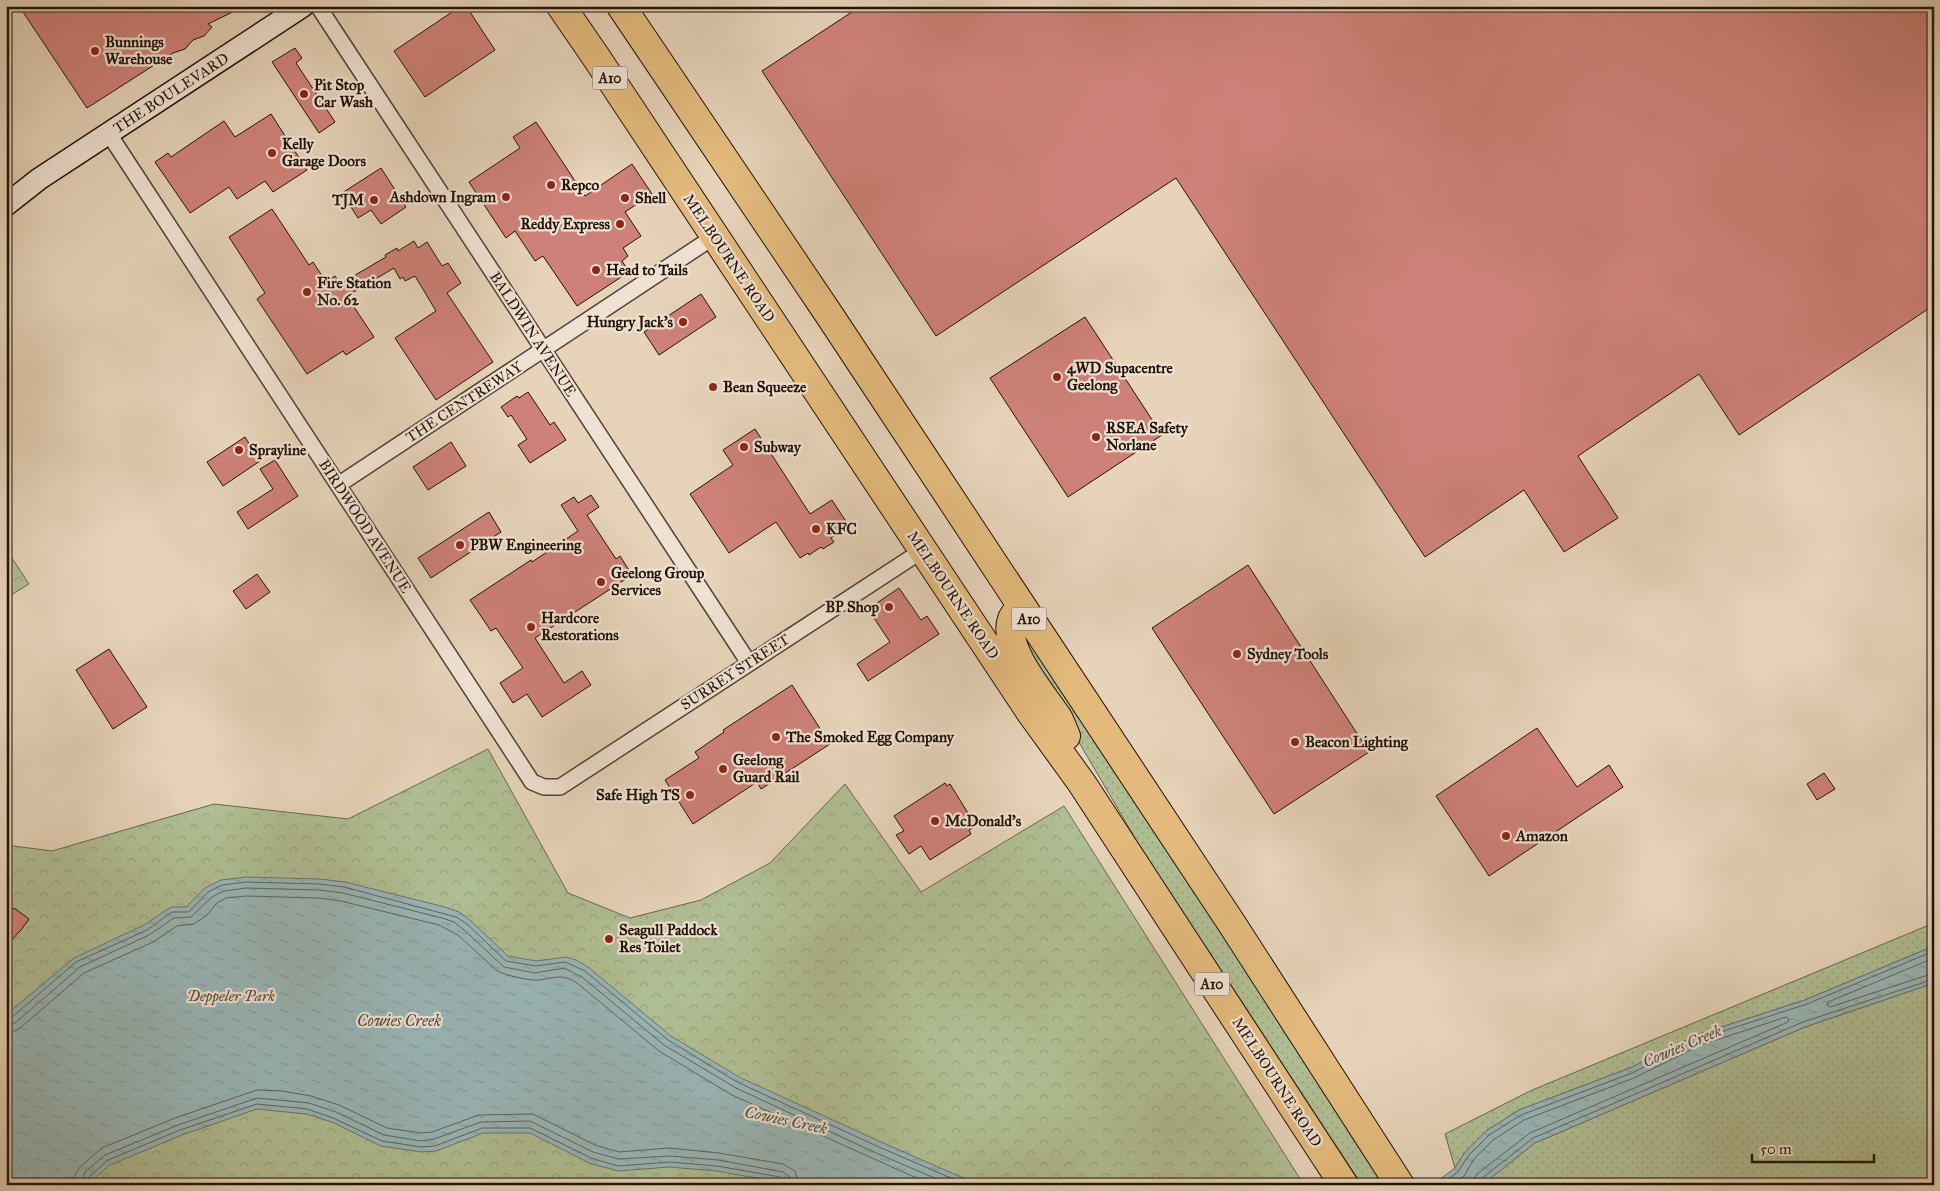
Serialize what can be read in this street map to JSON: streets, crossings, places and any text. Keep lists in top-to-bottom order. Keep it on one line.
{"streets":{"highway":["A10","MELBOURNE ROAD"],"main road":["THE BOULEVARD"],"street":["BALDWIN AVENUE","THE CENTREWAY","BIRDWOOD AVENUE","SURREY STREET"]},"crossings":[["THE BOULEVARD","BIRDWOOD AVENUE"],["MELBOURNE ROAD","THE CENTREWAY"],["MELBOURNE ROAD","SURREY STREET"],["BALDWIN AVENUE","THE CENTREWAY"],["BALDWIN AVENUE","SURREY STREET"],["THE CENTREWAY","BIRDWOOD AVENUE"],["BIRDWOOD AVENUE","SURREY STREET"]],"water":["Cowies Creek"],"parks":["Deppeler Park"],"places":["Bunnings Warehouse","Pit Stop Car Wash","Kelly Garage Doors","Repco","Ashdown Ingram","Shell","TJM","Reddy Express","Head to Tails","Fire Station No. 62","Hungry Jack's","4WD Supacentre Geelong","Bean Squeeze","RSEA Safety Norlane","Subway","Sprayline","KFC","PBW Engineering","Geelong Group Services","BP Shop","Hardcore Restorations","Sydney Tools","The Smoked Egg Company","Beacon Lighting","Geelong Guard Rail","Safe High TS","McDonald's","Amazon","Seagull Paddock Res Toilet"],"scale_bar":"50 m"}
